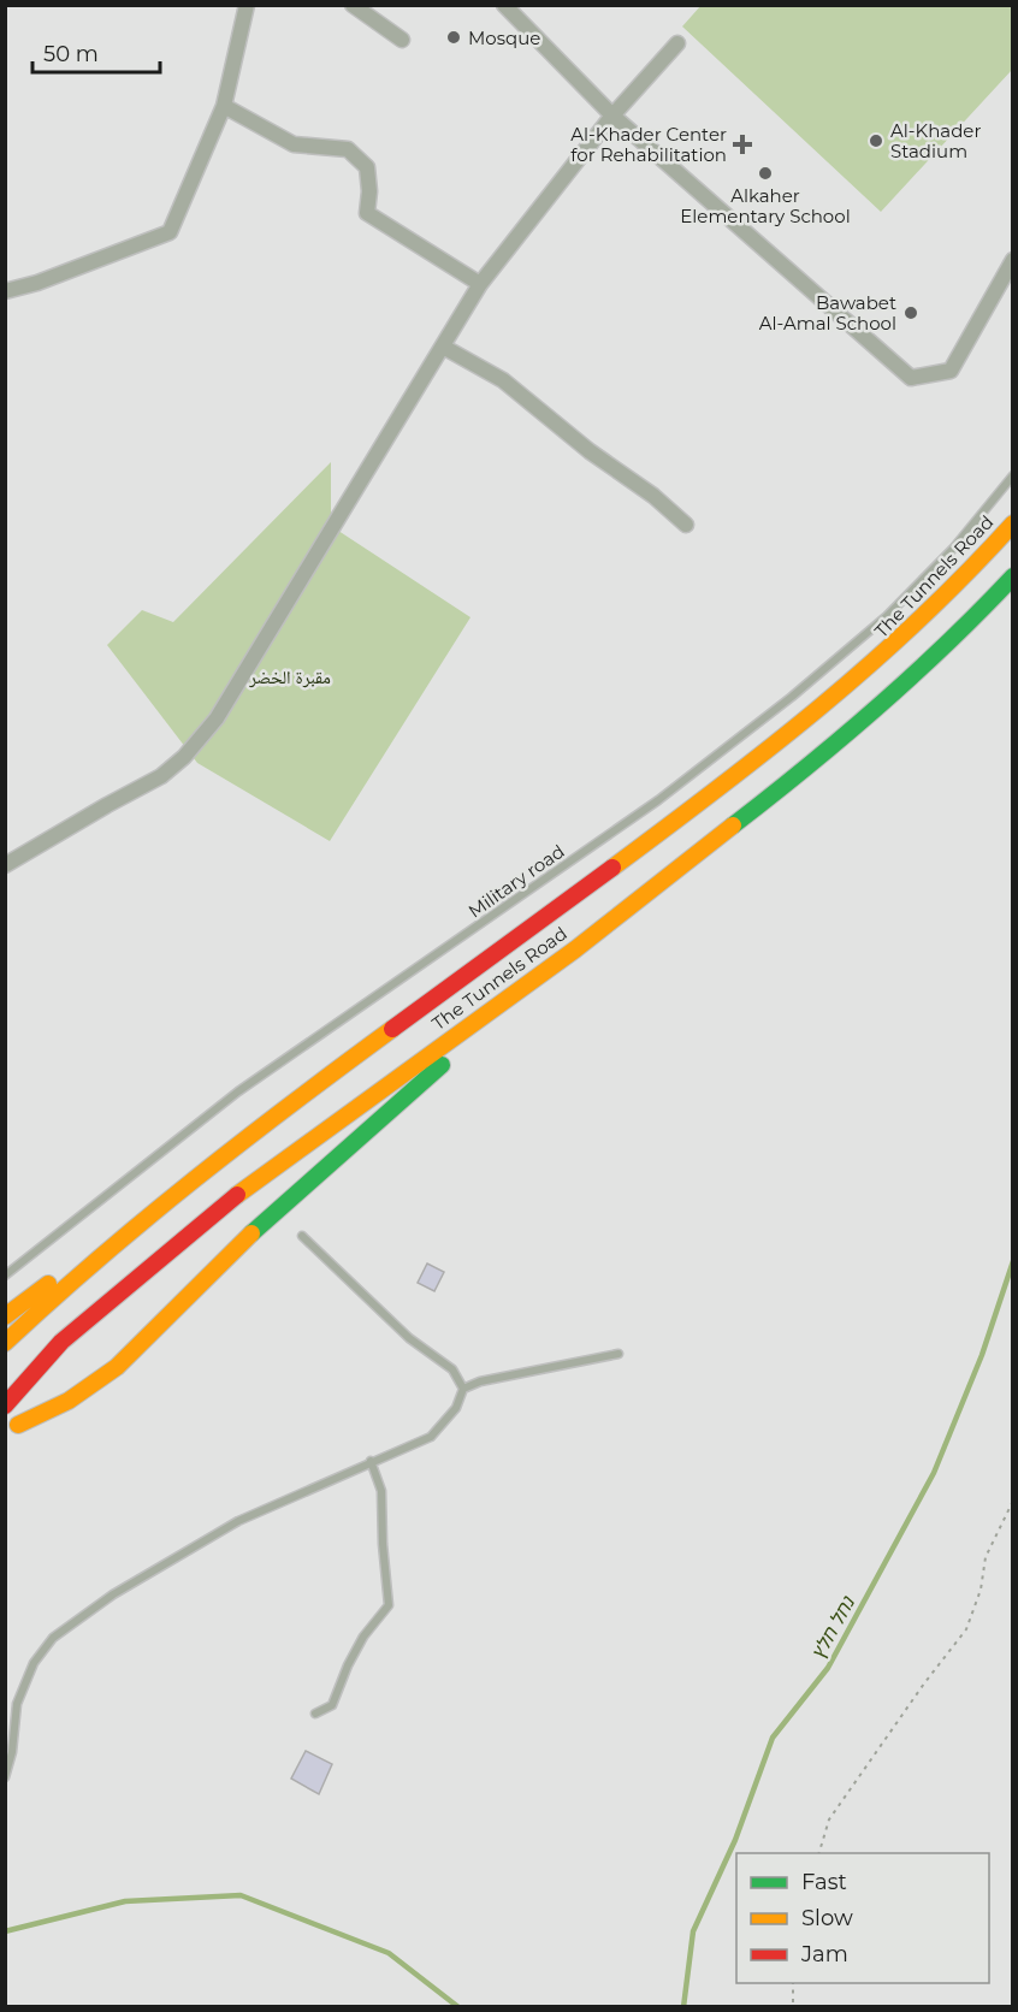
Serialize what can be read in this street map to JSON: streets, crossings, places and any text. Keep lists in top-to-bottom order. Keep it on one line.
{"streets":{"highway":["The Tunnels Road"],"lane":["Military road"]},"water":["נחל חלץ"],"parks":["مقبرة الخضر"],"places":{"other":["Mosque","Al-Khader Stadium","Alkaher Elementary School","Bawabet Al-Amal School"],"health":["Al-Khader Center for Rehabilitation"]},"legend":["Fast","Slow","Jam"],"scale_bar":"50 m"}
